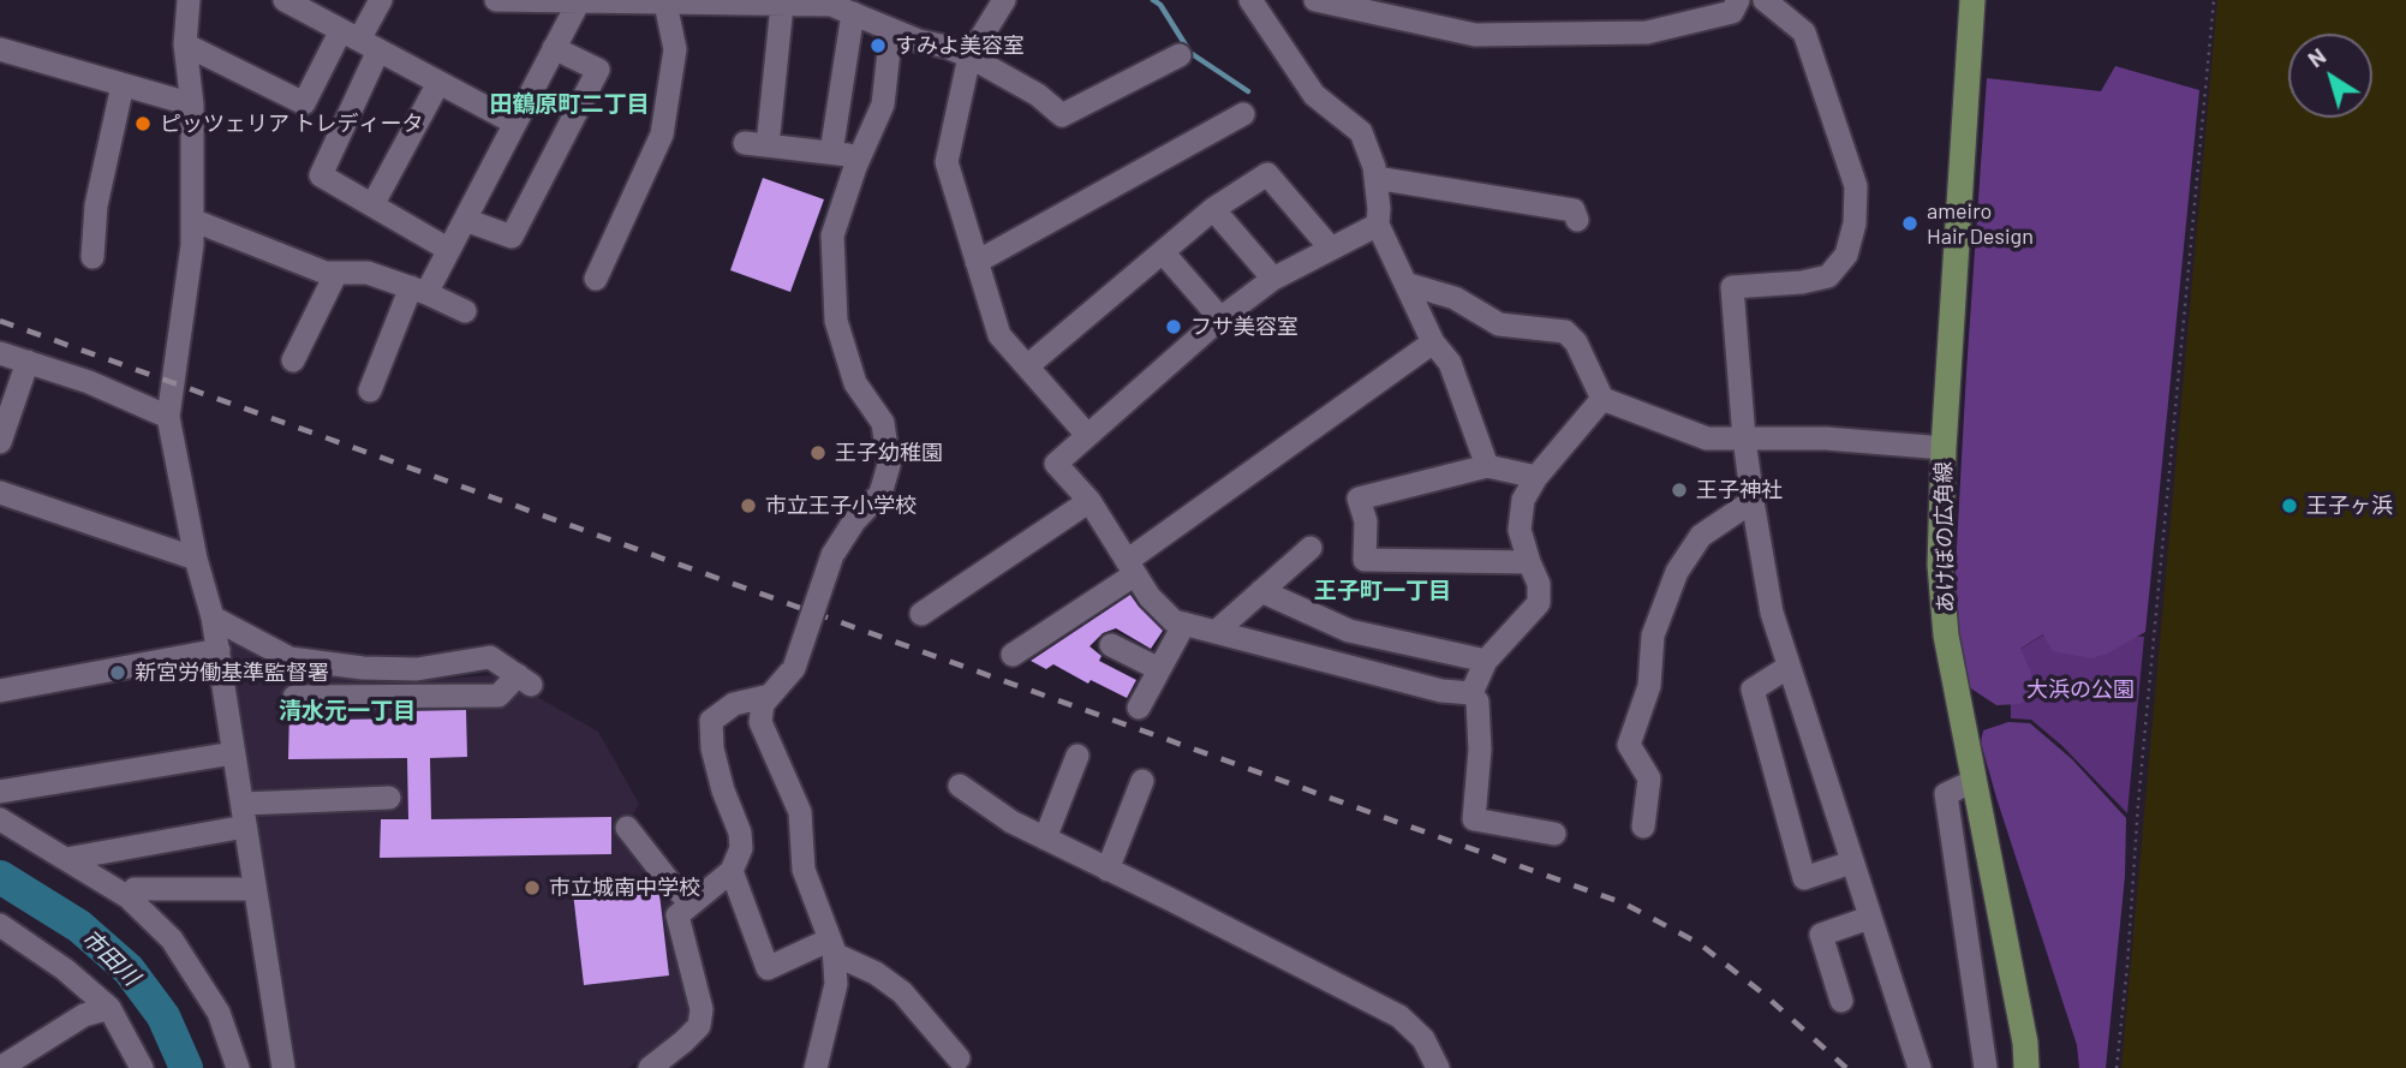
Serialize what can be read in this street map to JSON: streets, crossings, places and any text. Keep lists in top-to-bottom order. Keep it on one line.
{"streets":{"main road":["あけぼの広角線"]},"districts":["田鶴原町二丁目","王子町一丁目","清水元一丁目"],"water":["市田川"],"parks":["大浜の公園"],"places":["すみよ美容室","ピッツェリア トレディータ","ameiro Hair Design","フサ美容室","王子幼稚園","王子神社","市立王子小学校","王子ヶ浜","新宮労働基準監督署","市立城南中学校"],"north":"top left"}
